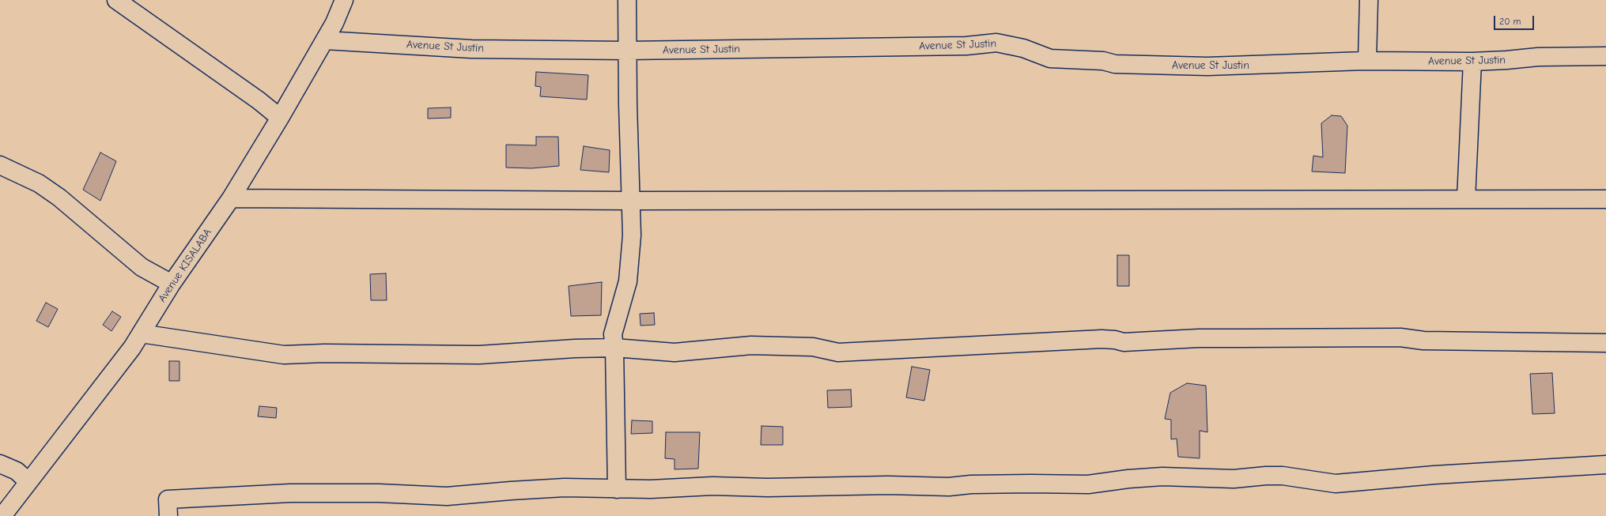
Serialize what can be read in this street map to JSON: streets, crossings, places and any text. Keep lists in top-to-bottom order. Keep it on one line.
{"streets":{"street":["Avenue St Justin","Avenue KISALABA"]},"crossings":[["Avenue St Justin","Avenue KISALABA"]],"scale_bar":"20 m"}
